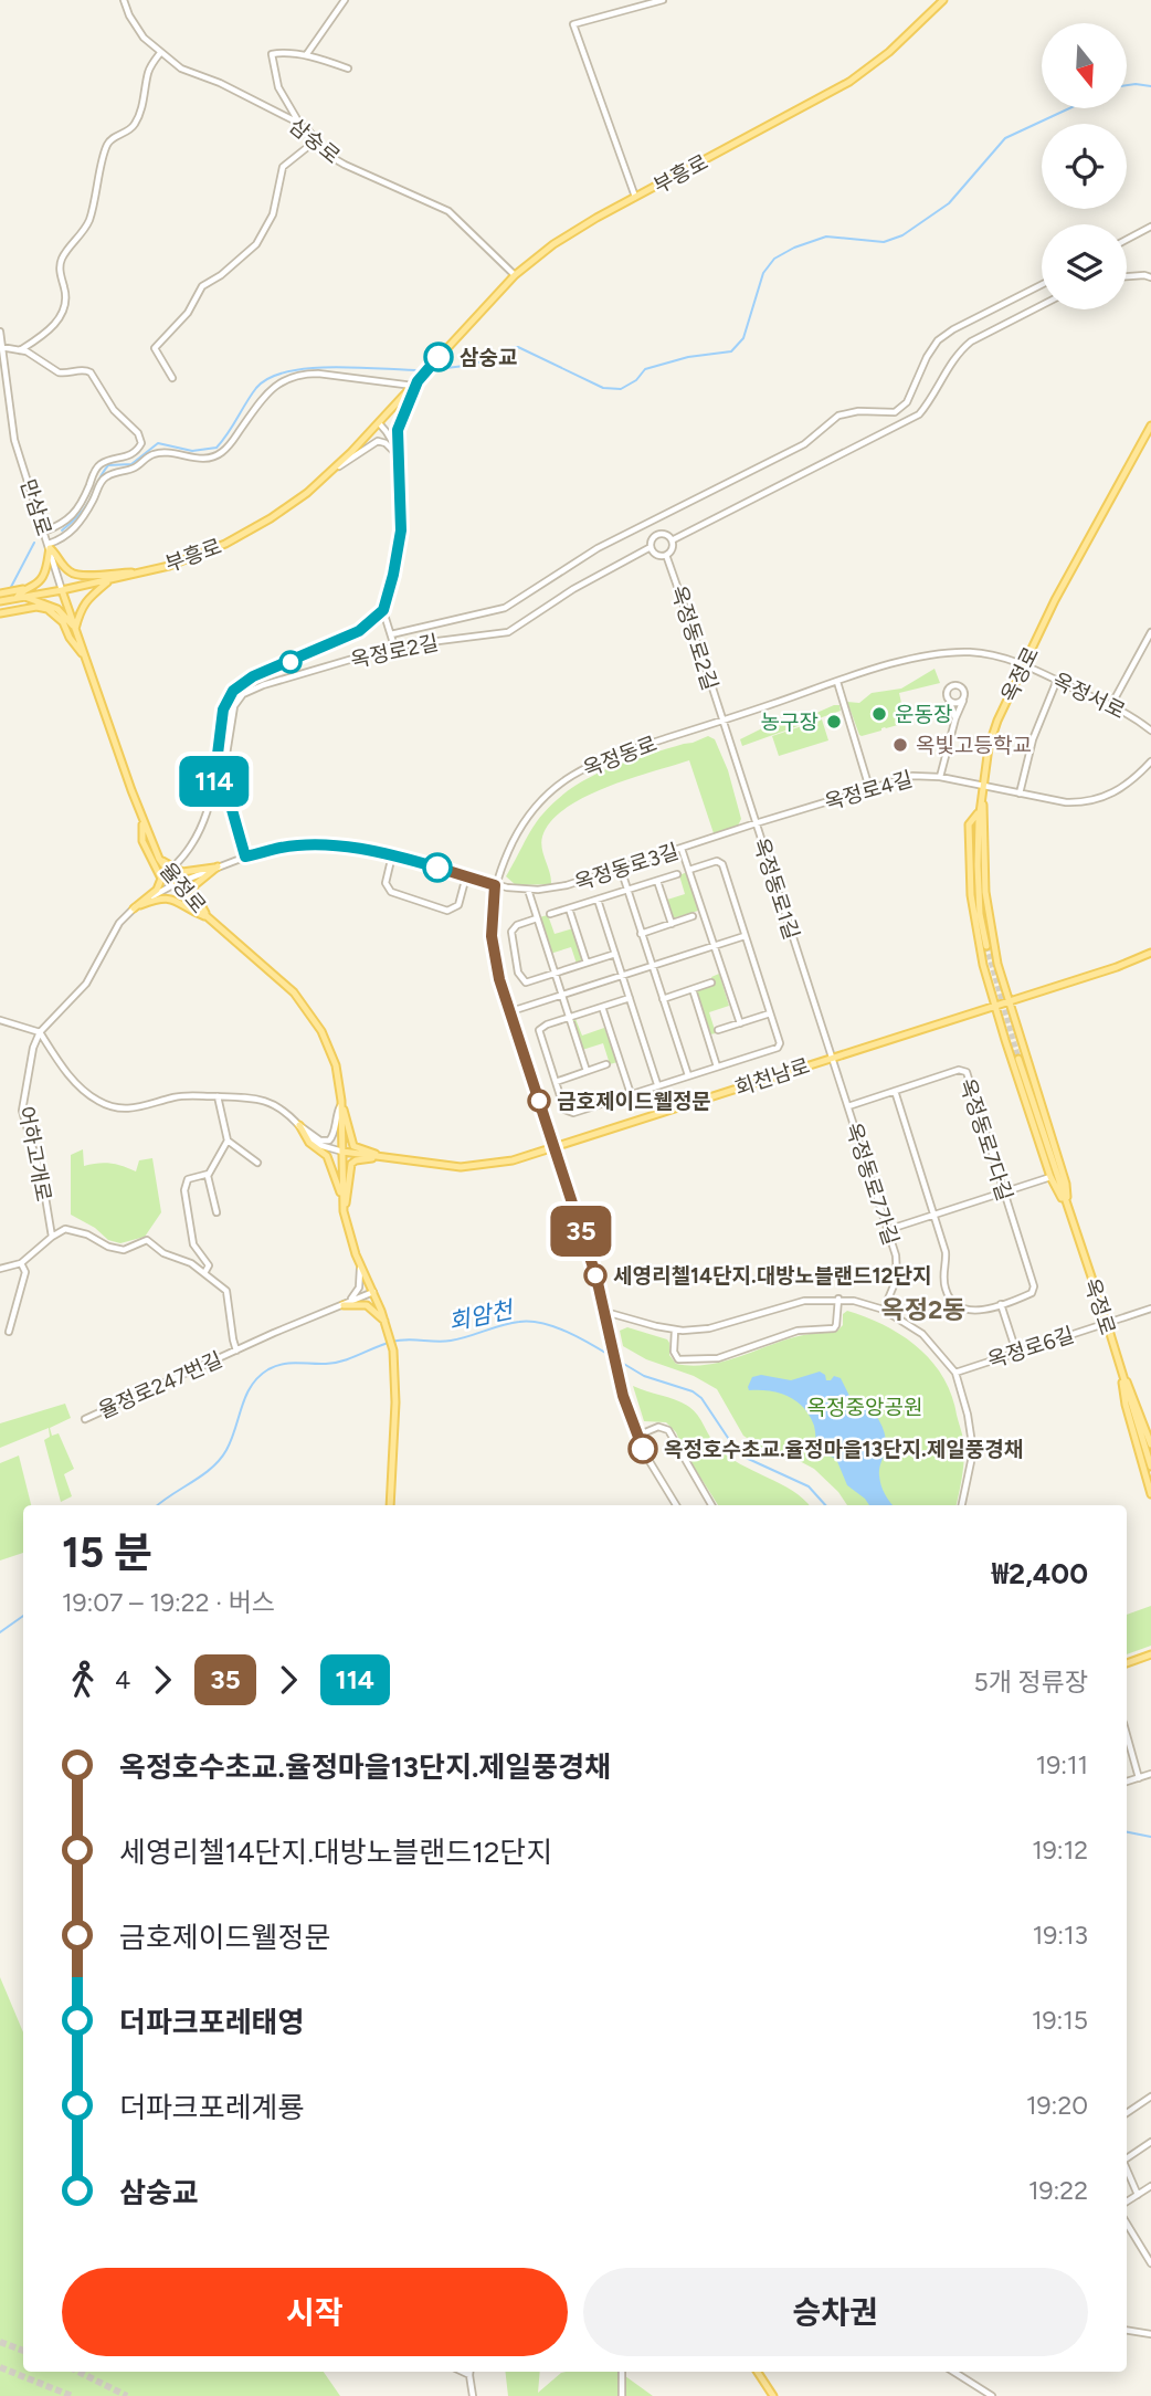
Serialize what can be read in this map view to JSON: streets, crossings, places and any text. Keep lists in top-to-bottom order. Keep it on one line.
{"streets":{"main road":["부흥로","옥정로","율정로","회천남로"],"street":["삼숭로","만삼로","옥정동로2길","옥정로2길","옥정서로","옥정동로","옥정로4길","옥정동로3길","옥정동로1길","옥정동로7다길","어하고개로","옥정동로7가길","옥정로6길","율정로247번길"]},"crossings":[["삼숭로","부흥로"],["부흥로","만삼로"],["부흥로","율정로"],["만삼로","율정로"],["옥정동로2길","옥정로2길"],["옥정동로2길","옥정동로"],["옥정동로2길","옥정동로1길"],["옥정로2길","어하고개로"],["옥정로","옥정서로"],["옥정로","옥정동로"],["옥정로","옥정로4길"],["옥정로","옥정로6길"],["옥정서로","옥정동로"],["옥정동로","옥정동로3길"],["옥정동로","옥정동로1길"],["옥정동로","회천남로"],["옥정로4길","옥정동로3길"],["옥정로4길","옥정동로1길"],["옥정동로3길","옥정동로1길"],["옥정동로3길","어하고개로"],["율정로","회천남로"],["율정로","어하고개로"],["옥정동로1길","회천남로"],["옥정동로1길","옥정동로7가길"],["회천남로","옥정동로7가길"],["옥정동로7다길","옥정동로7가길"],["어하고개로","율정로247번길"]],"districts":["옥정2동"],"water":["회암천"],"parks":["옥정중앙공원"],"places":["삼숭교","운동장","농구장","옥빛고등학교","금호제이드웰정문","세영리첼14단지.대방노블랜드12단지","옥정호수초교.율정마을13단지.제일풍경채"],"lines":["bus line 114","bus line 35"],"north":"bottom","page":{"on_map":["35","114"],"heading":["15 분","19:07 – 19:22 · 버스","₩2,400"],"legs":["4","35","114","5개 정류장"],"list":[{"name":"옥정호수초교.율정마을13단지.제일풍경채","value":"19:11"},{"name":"세영리첼14단지.대방노블랜드12단지","value":"19:12"},{"name":"금호제이드웰정문","value":"19:13"},{"name":"더파크포레태영","value":"19:15"},{"name":"더파크포레계룡","value":"19:20"},{"name":"삼숭교","value":"19:22"}],"buttons":["시작","승차권"]}}
